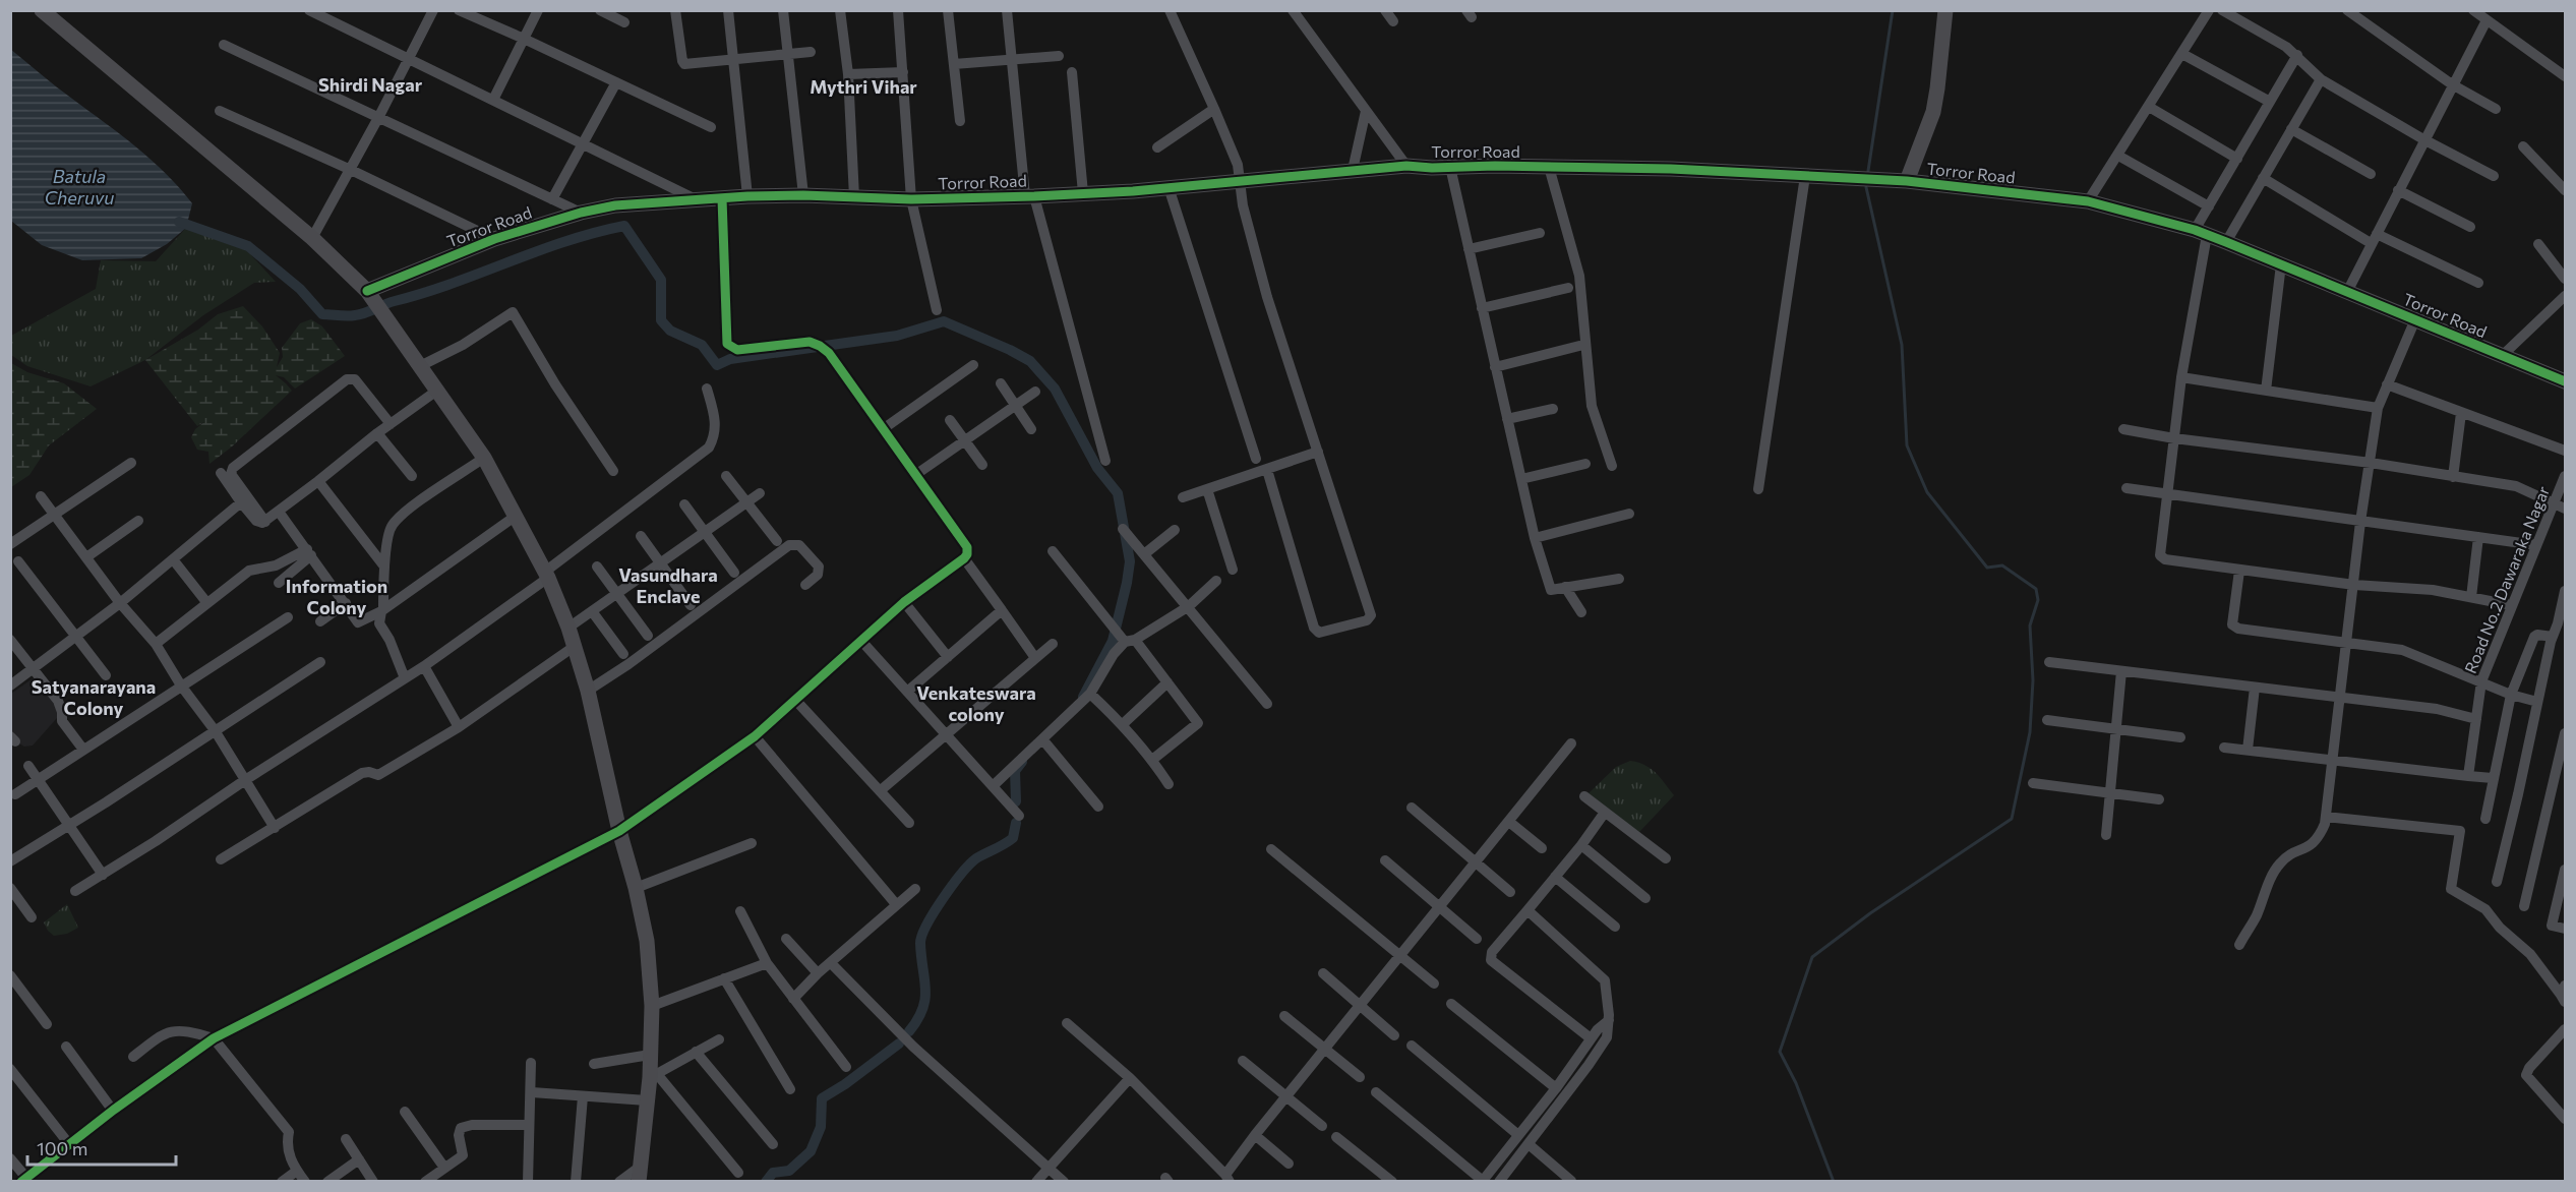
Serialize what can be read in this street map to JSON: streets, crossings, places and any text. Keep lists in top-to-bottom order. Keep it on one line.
{"streets":{"street":["Torror Road","Road No.2 Dawaraka Nagar"]},"districts":["Shirdi Nagar","Mythri Vihar","Vasundhara Enclave","Information Colony","Satyanarayana Colony","Venkateswara colony"],"water":["Batula Cheruvu"],"scale_bar":"100 m"}
